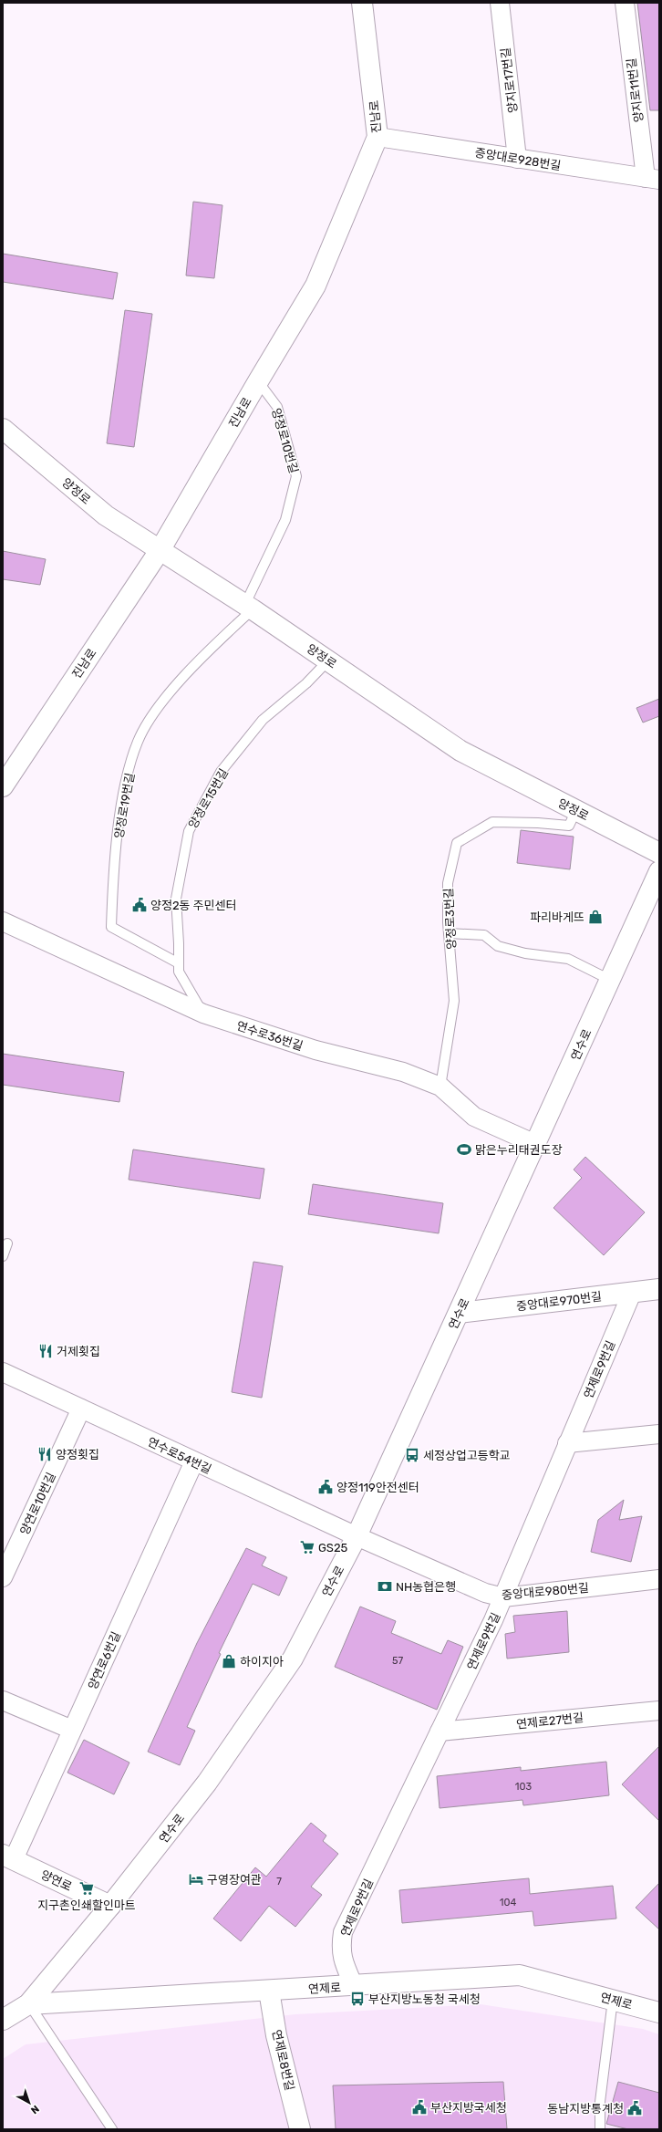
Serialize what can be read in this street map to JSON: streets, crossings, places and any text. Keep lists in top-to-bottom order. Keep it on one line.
{"streets":{"street":["양지로17번길","양지로11번길","진남로","중앙대로928번길","양정로","연수로36번길","연수로","중앙대로970번길","연제로9번길","연수로54번길","양연로10번길","중앙대로980번길","양연로6번길","연제로27번길","양연로","연제로","연제로8번길"],"lane":["양정로10번길","양정로15번길","양정로19번길","양정로3번길"]},"crossings":[["양지로17번길","중앙대로928번길"],["양지로11번길","중앙대로928번길"],["진남로","중앙대로928번길"],["진남로","양정로10번길"],["진남로","양정로"],["양정로10번길","양정로"],["양정로10번길","양정로19번길"],["양정로","양정로15번길"],["양정로","양정로19번길"],["양정로","양정로3번길"],["양정로15번길","양정로19번길"],["양정로15번길","연수로36번길"],["양정로3번길","연수로36번길"],["연수로36번길","연수로"],["연수로","중앙대로970번길"],["연수로","연수로54번길"],["연수로","중앙대로980번길"],["연수로","양연로"],["연수로","연제로"],["중앙대로970번길","연제로9번길"],["연제로9번길","중앙대로980번길"],["연제로9번길","연제로27번길"],["연제로9번길","연제로"],["연수로54번길","양연로10번길"],["연수로54번길","중앙대로980번길"],["연수로54번길","양연로6번길"],["양연로6번길","양연로"],["연제로","연제로8번길"]],"places":{"public building":["양정2동 주민센터","양정119안전센터","부산지방국세청","동남지방통계청"],"shop":["파리바게뜨","하이지아"],"sports":["맑은누리태권도장"],"restaurant":["거제횟집","양정횟집"],"bus stop":["세정상업고등학교","부산지방노동청 국세청"],"supermarket":["GS25","지구촌인쇄할인마트"],"bank":["NH농협은행"],"hotel":["구영장여관"]},"house_numbers":["57","103","7","104"],"north":"bottom right"}
